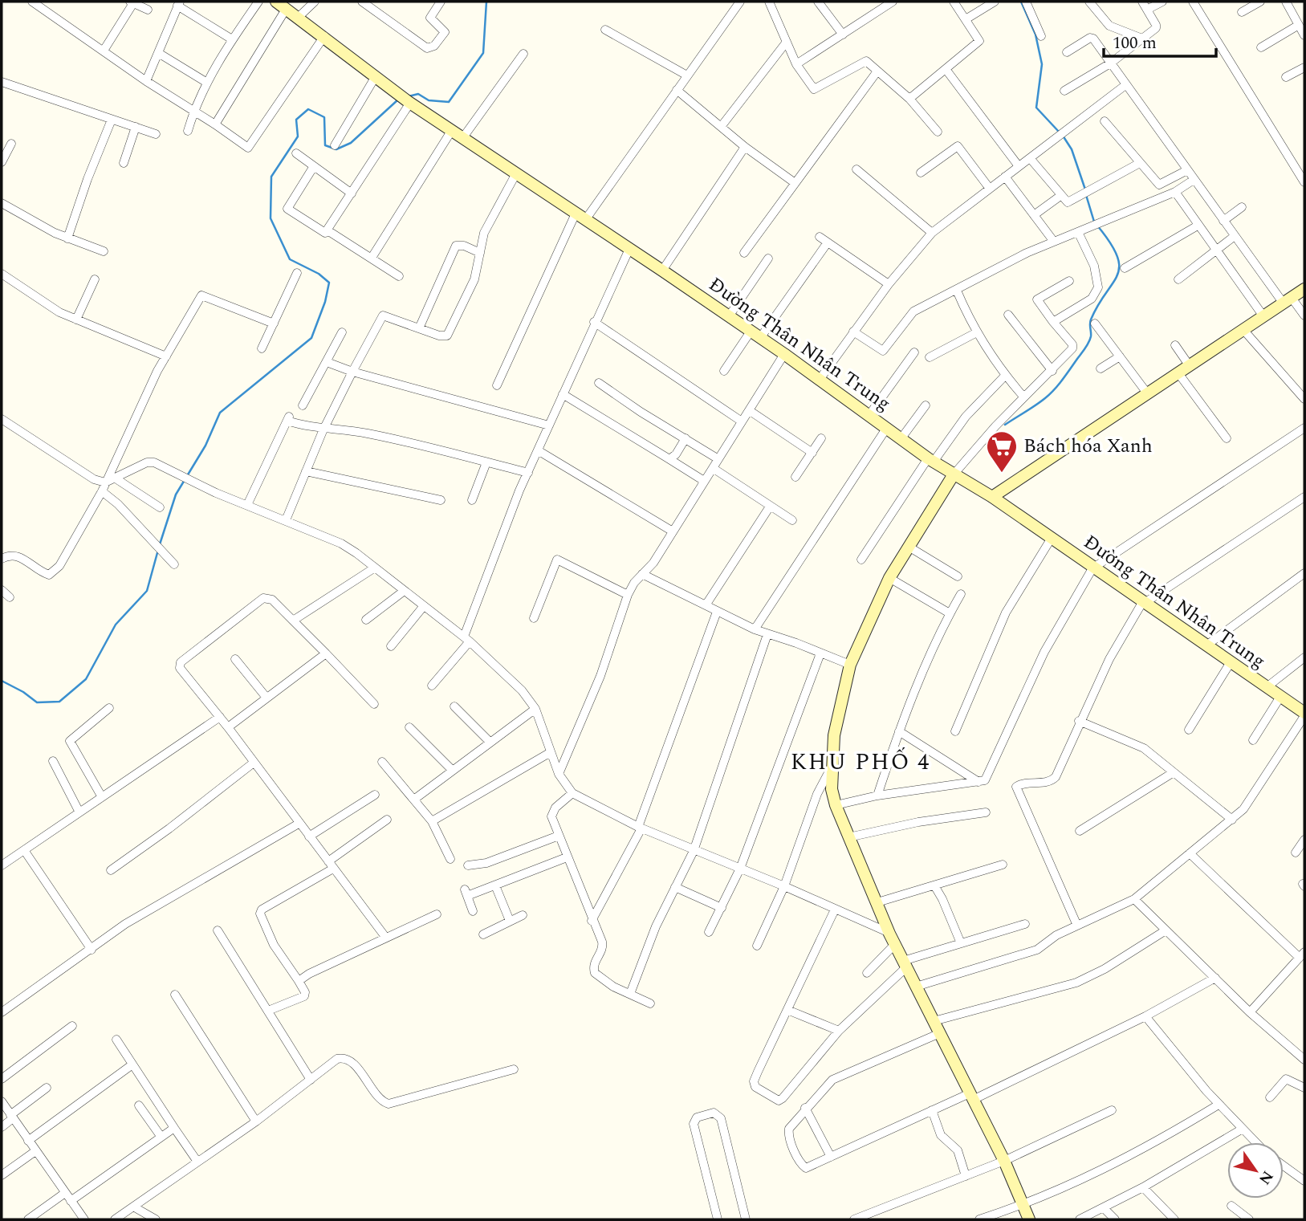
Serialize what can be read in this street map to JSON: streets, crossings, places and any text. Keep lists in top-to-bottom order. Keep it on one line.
{"streets":{"street":["Đường Thân Nhân Trung"]},"districts":["KHU PHỐ 4"],"places":{"supermarket":["Bách hóa Xanh"]},"scale_bar":"100 m","north":"bottom right"}
